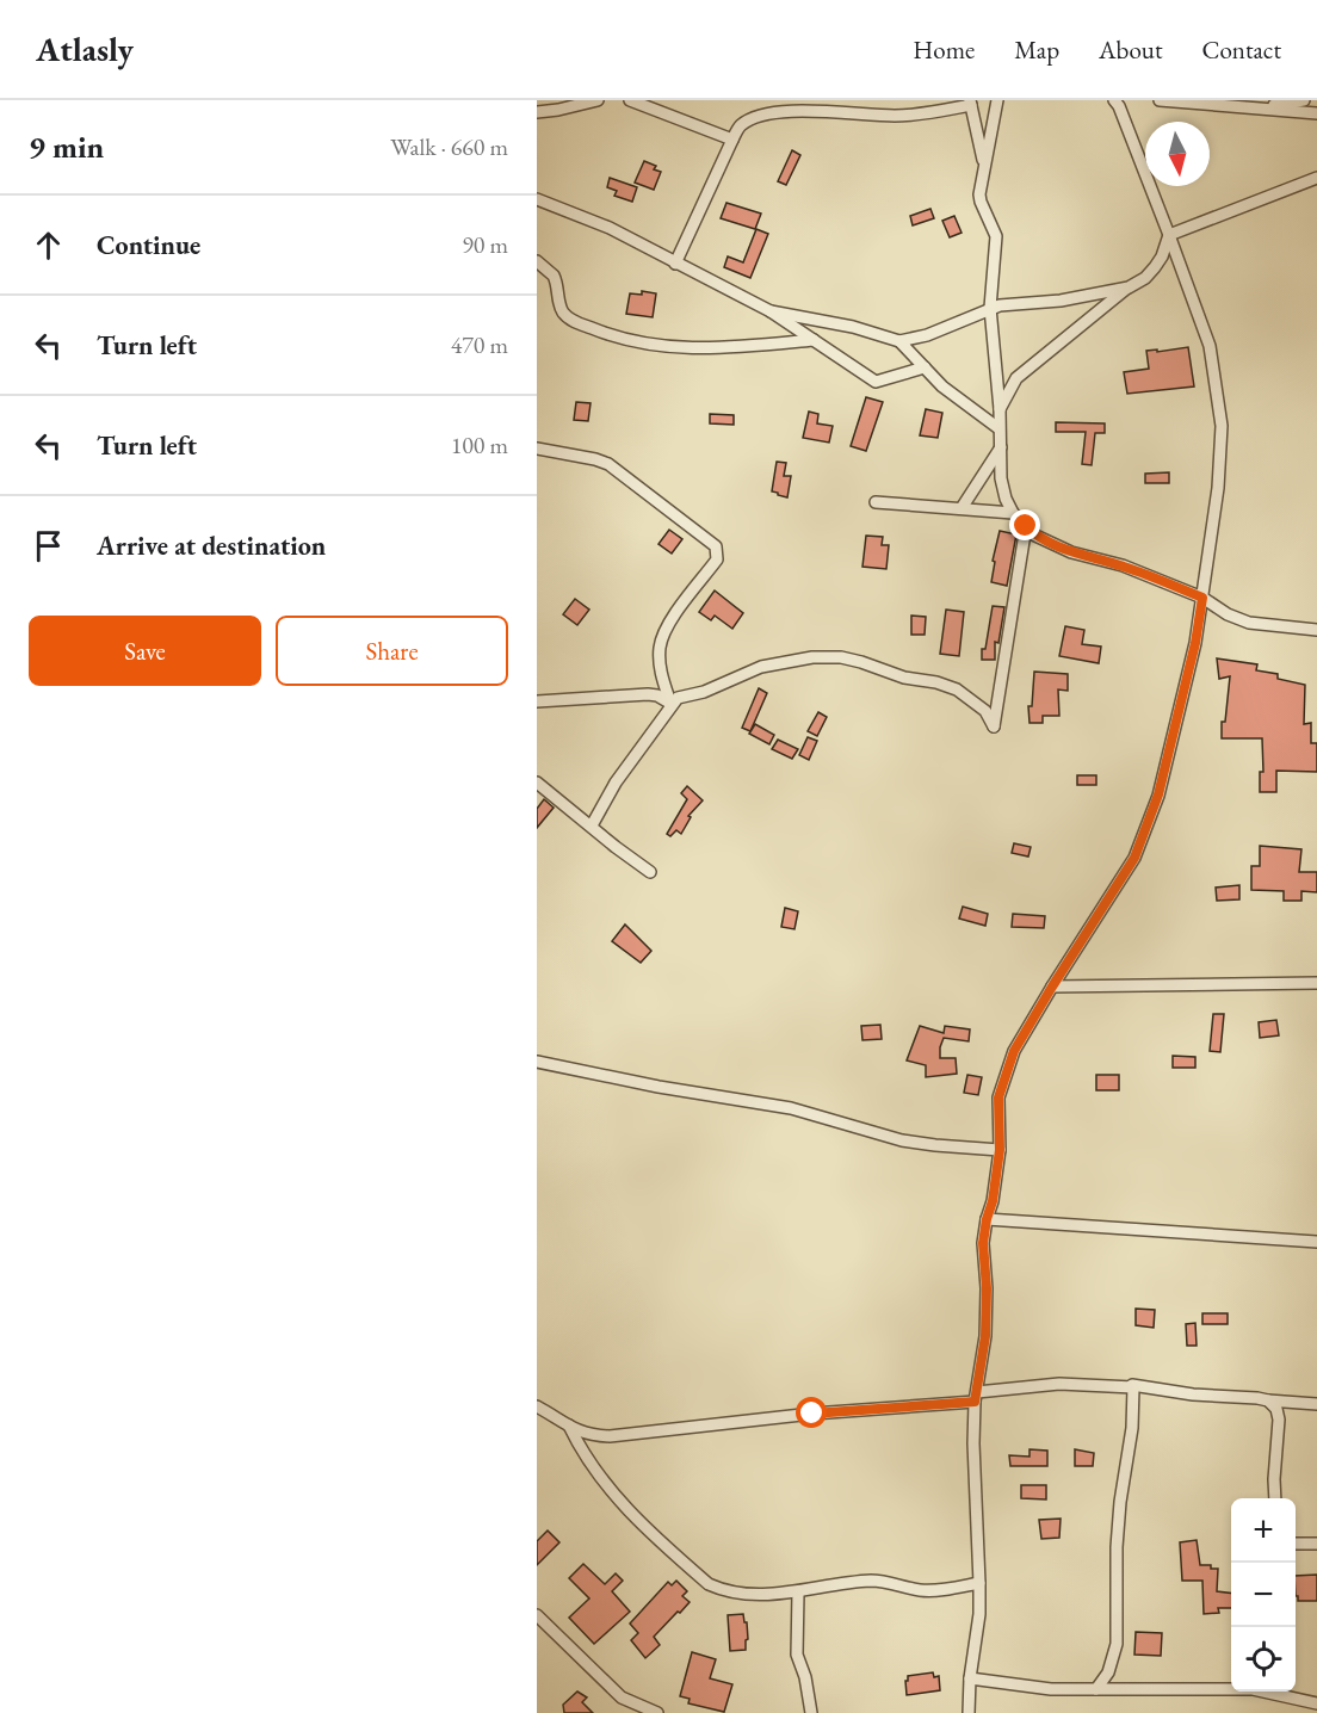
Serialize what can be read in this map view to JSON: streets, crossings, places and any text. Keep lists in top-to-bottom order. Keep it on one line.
{"north":"bottom","page":{"header":"Atlasly","nav":["Home","Map","About","Contact"],"heading":["9 min","Walk · 660 m"],"list":[["Continue","90 m"],["Turn left","470 m"],["Turn left","100 m"],"Arrive at destination"],"buttons":["Save","Share"],"map_buttons":["+","−"]}}
